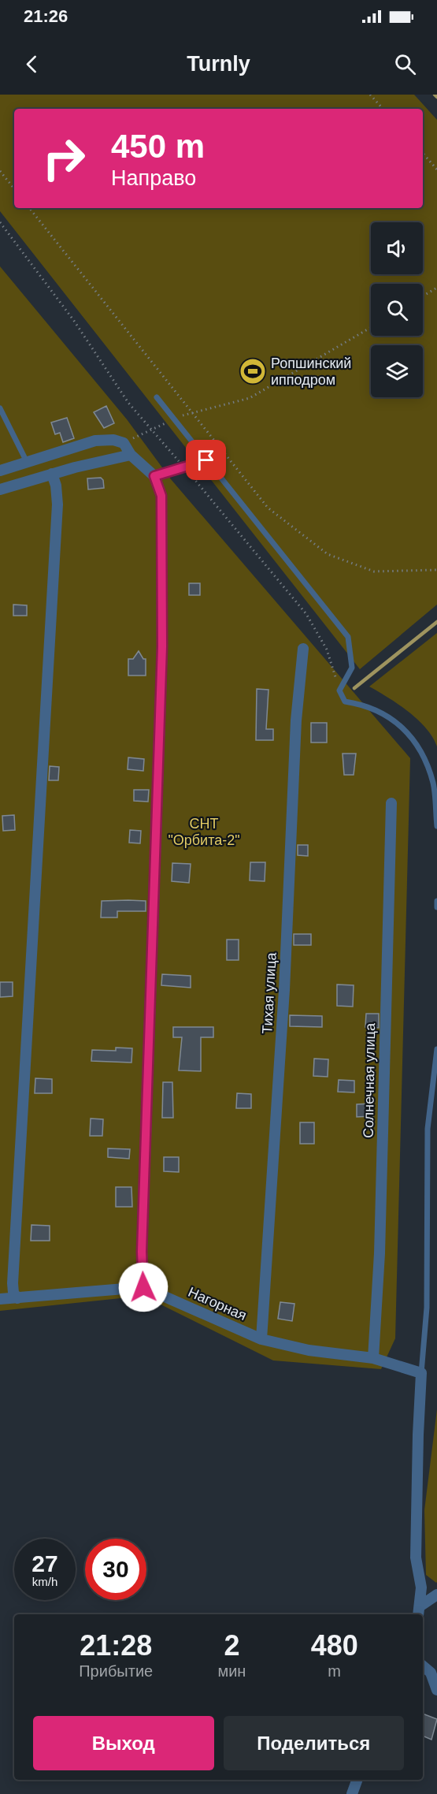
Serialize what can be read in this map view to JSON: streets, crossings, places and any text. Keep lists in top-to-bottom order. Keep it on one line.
{"streets":{"street":["Тихая улица","Солнечная улица","Нагорная"]},"crossings":[["Тихая улица","Нагорная"],["Солнечная улица","Нагорная"]],"parks":["СНТ \"Орбита-2\""],"places":{"sports":["Ропшинский ипподром"]},"page":{"status":"21:26","header":"Turnly","turn":["450 m","Направо"],"speed":"27 km/h","limit":"30","eta":["21:28","Прибытие","2","мин","480","m"],"buttons":["Выход","Поделиться"]}}
